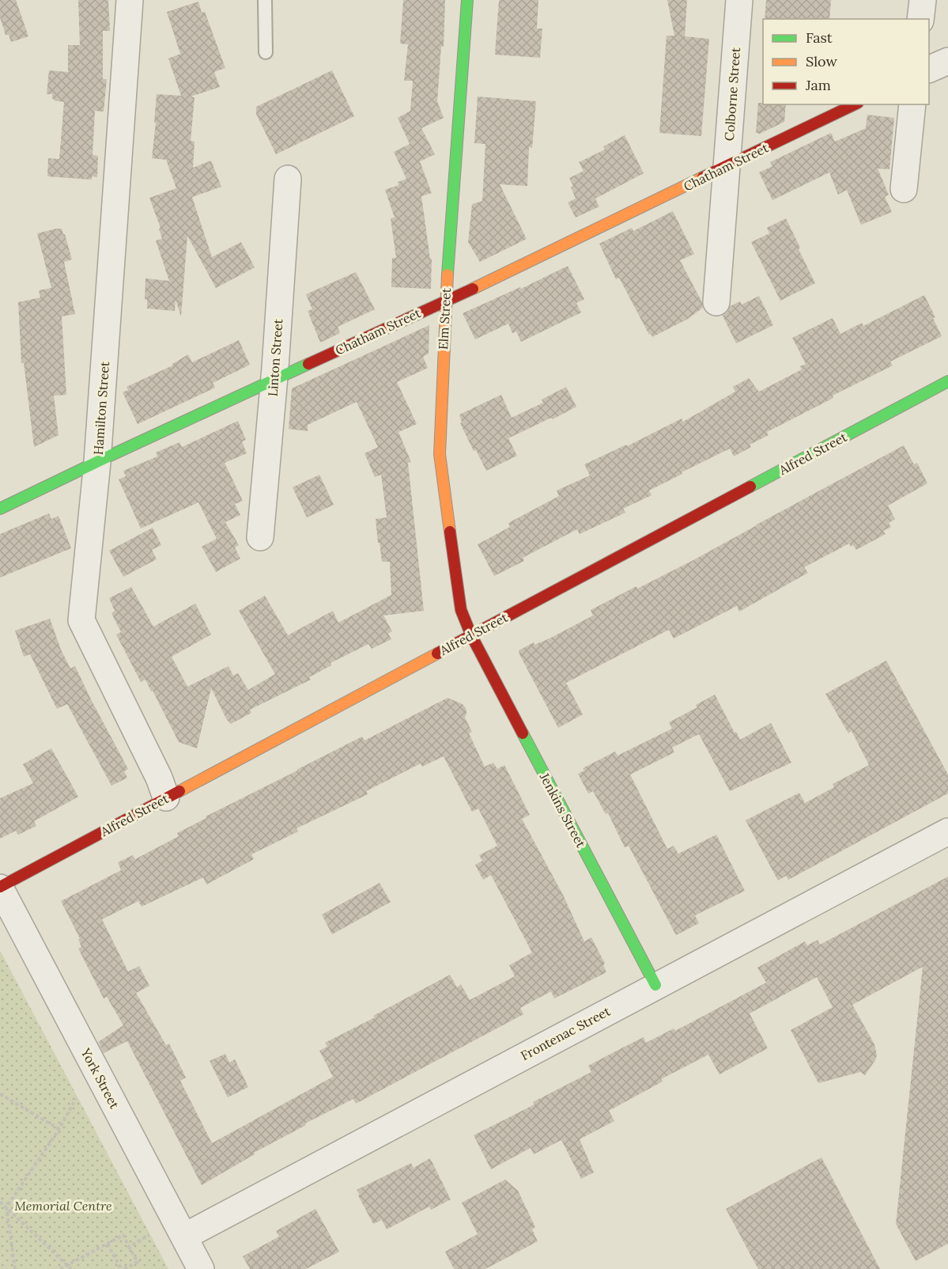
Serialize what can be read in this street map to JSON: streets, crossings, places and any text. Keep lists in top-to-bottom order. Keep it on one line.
{"streets":{"street":["Colborne Street","Chatham Street","Elm Street","Linton Street","Hamilton Street","Alfred Street","Jenkins Street","Frontenac Street","York Street"]},"crossings":[["Colborne Street","Chatham Street"],["Chatham Street","Elm Street"],["Chatham Street","Linton Street"],["Chatham Street","Hamilton Street"],["Elm Street","Alfred Street"],["Elm Street","Jenkins Street"],["Hamilton Street","Alfred Street"],["Alfred Street","Jenkins Street"],["Alfred Street","York Street"],["Jenkins Street","Frontenac Street"],["Frontenac Street","York Street"]],"parks":["Memorial Centre"],"legend":["Fast","Slow","Jam"]}
